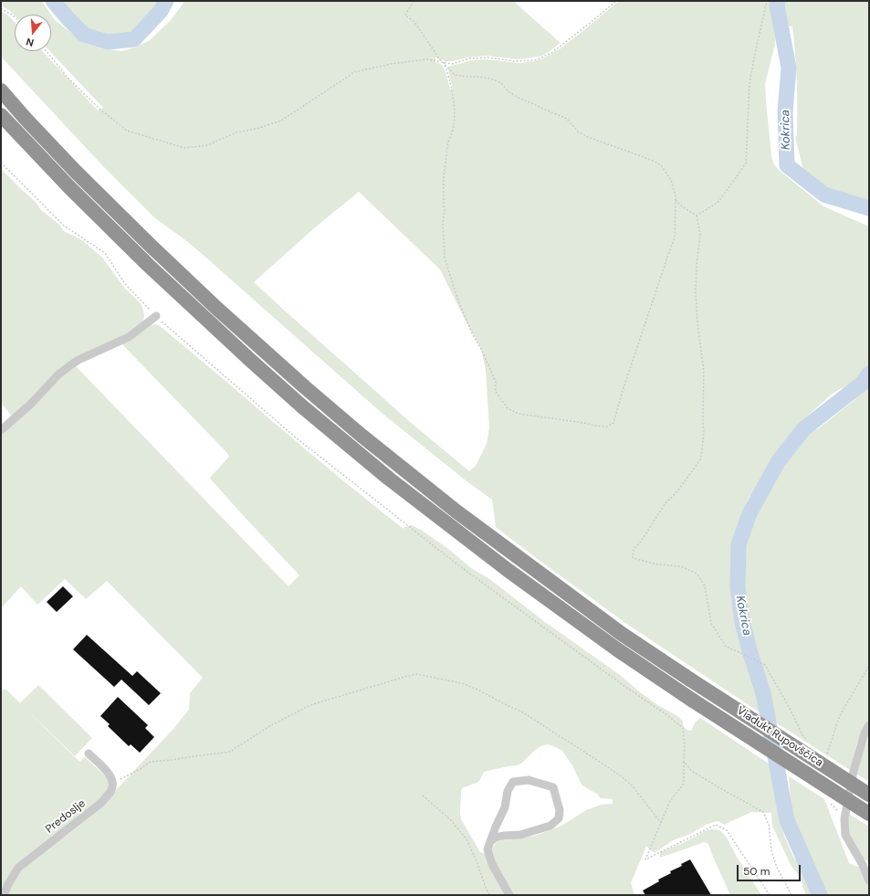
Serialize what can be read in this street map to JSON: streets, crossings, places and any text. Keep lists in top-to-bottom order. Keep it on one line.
{"streets":{"highway":["Viadukt Rupovščica"],"street":["Predoslje"]},"water":["Kokrica"],"scale_bar":"50 m","north":"bottom"}
